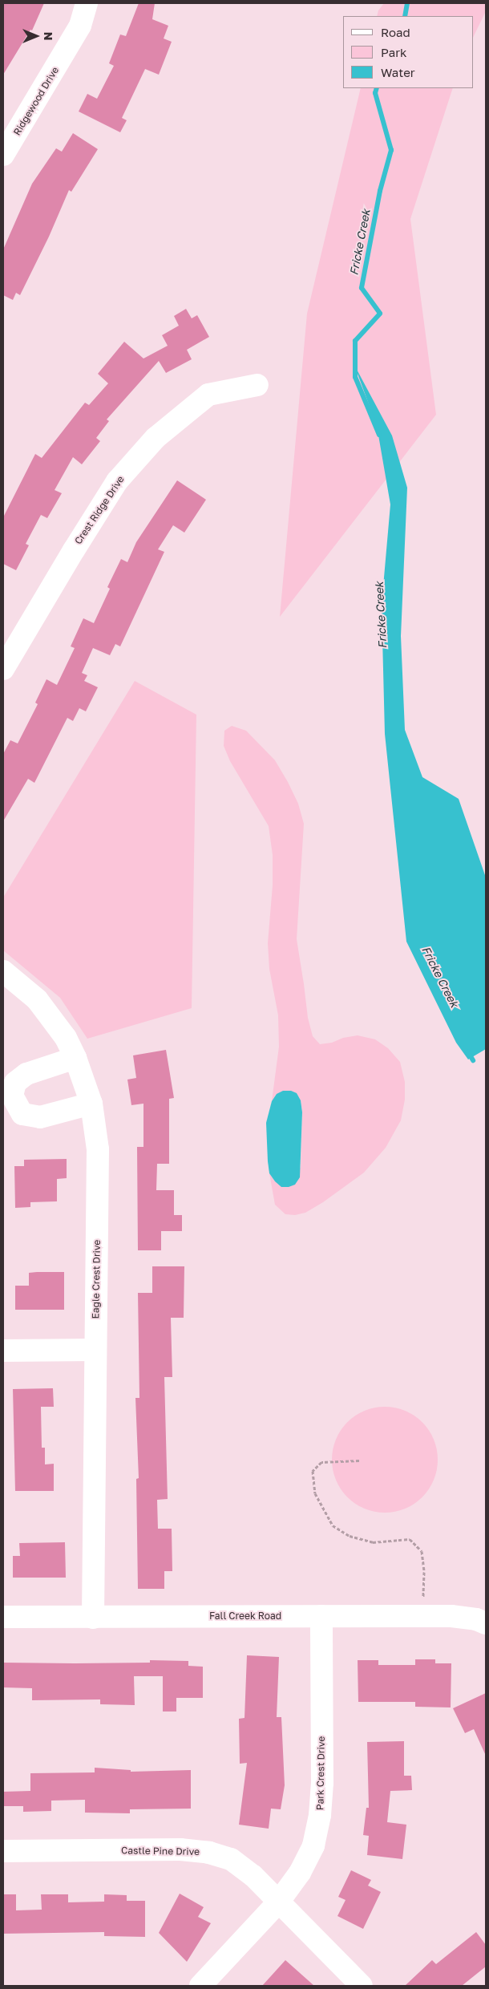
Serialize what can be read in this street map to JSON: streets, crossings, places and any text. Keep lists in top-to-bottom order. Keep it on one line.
{"streets":{"street":["Ridgewood Drive","Crest Ridge Drive","Eagle Crest Drive","Fall Creek Road","Park Crest Drive","Castle Pine Drive"]},"crossings":[["Eagle Crest Drive","Fall Creek Road"],["Fall Creek Road","Park Crest Drive"],["Park Crest Drive","Castle Pine Drive"]],"water":["Fricke Creek"],"legend":["Road","Park","Water"],"north":"right"}
